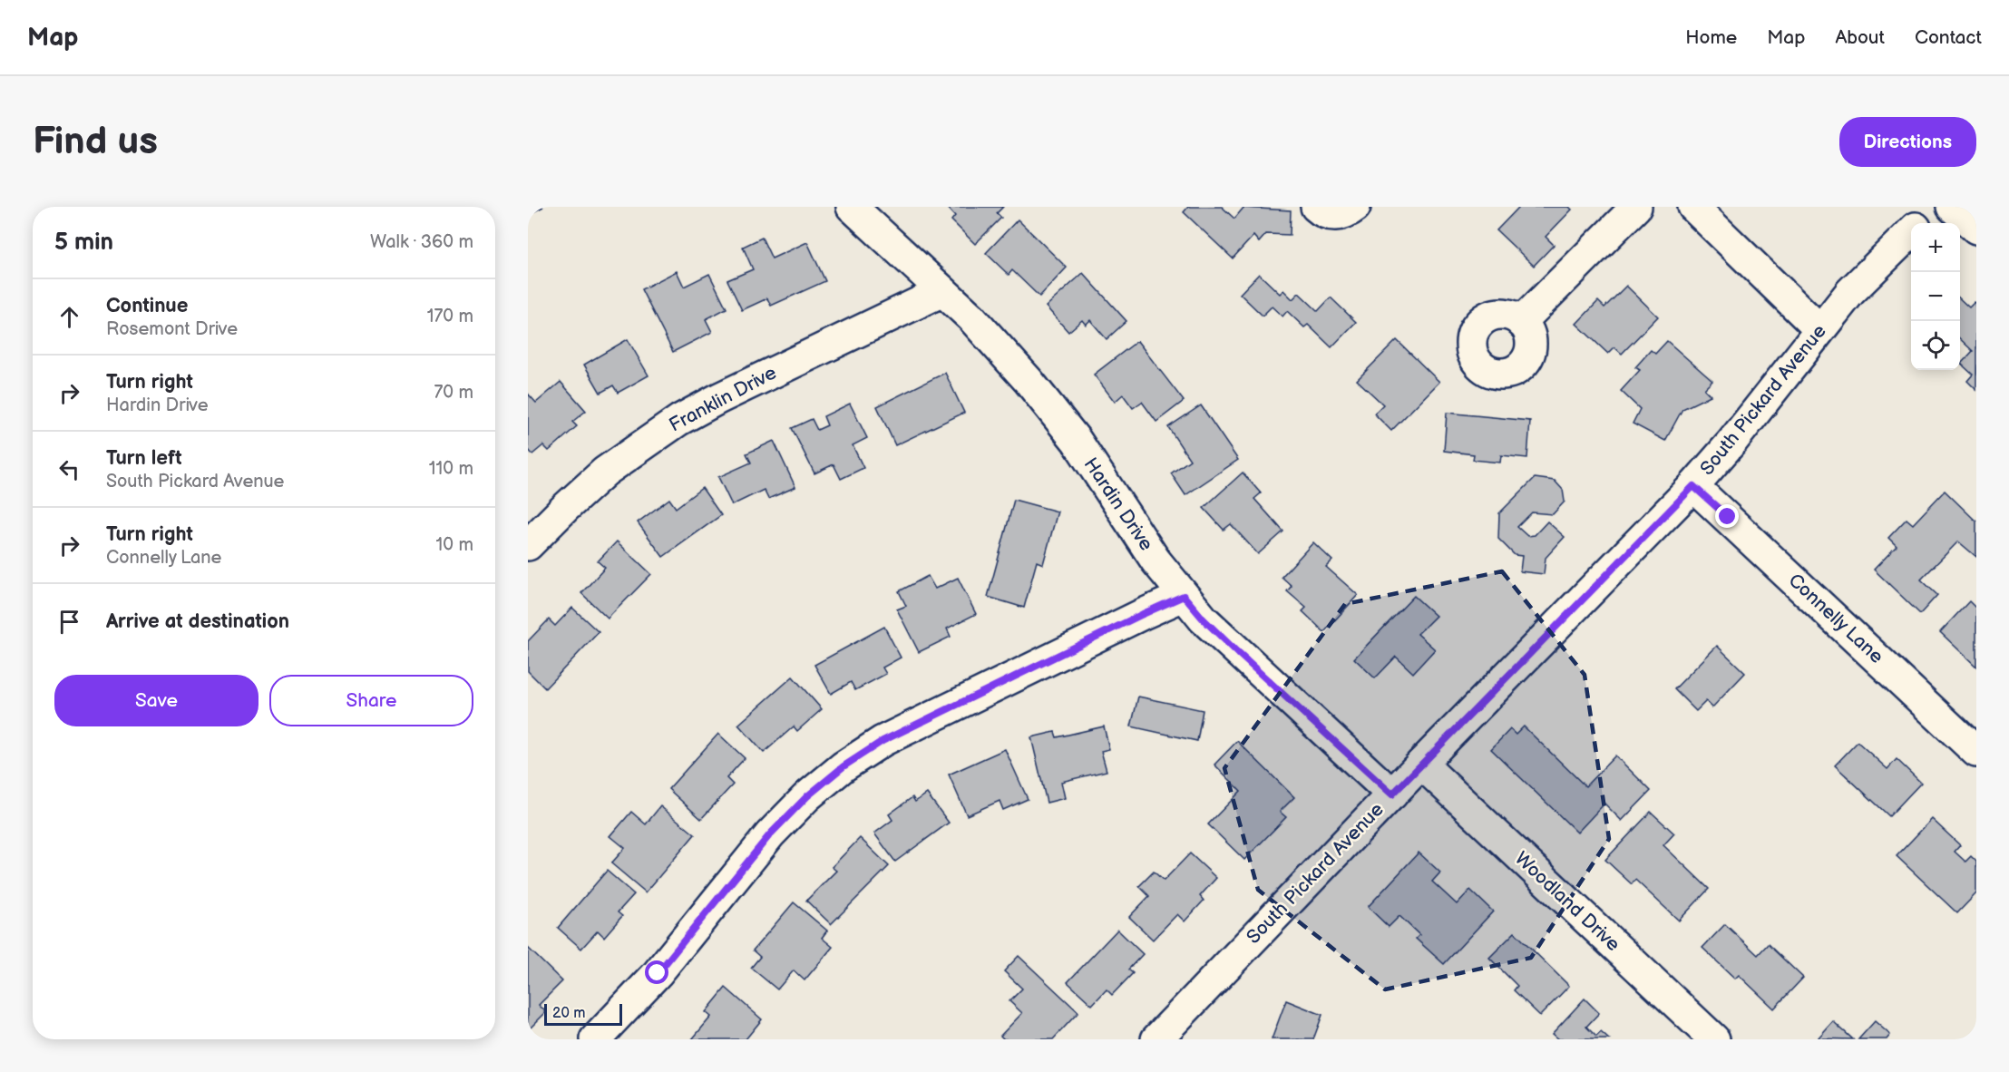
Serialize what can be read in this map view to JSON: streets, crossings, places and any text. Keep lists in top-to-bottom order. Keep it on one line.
{"streets":{"street":["Franklin Drive","South Pickard Avenue","Hardin Drive","Connelly Lane","Woodland Drive"]},"crossings":[["Franklin Drive","Hardin Drive"],["South Pickard Avenue","Hardin Drive"],["South Pickard Avenue","Connelly Lane"],["South Pickard Avenue","Woodland Drive"]],"scale_bar":"20 m","page":{"header":"Map","nav":["Home","Map","About","Contact"],"buttons":["Directions",["Save","Share"]],"title":"Find us","heading":["5 min","Walk · 360 m"],"map_buttons":["+","−"],"list":[["Continue","Rosemont Drive","170 m"],["Turn right","Hardin Drive","70 m"],["Turn left","South Pickard Avenue","110 m"],["Turn right","Connelly Lane","10 m"],"Arrive at destination"],"scale":"20 m"}}
